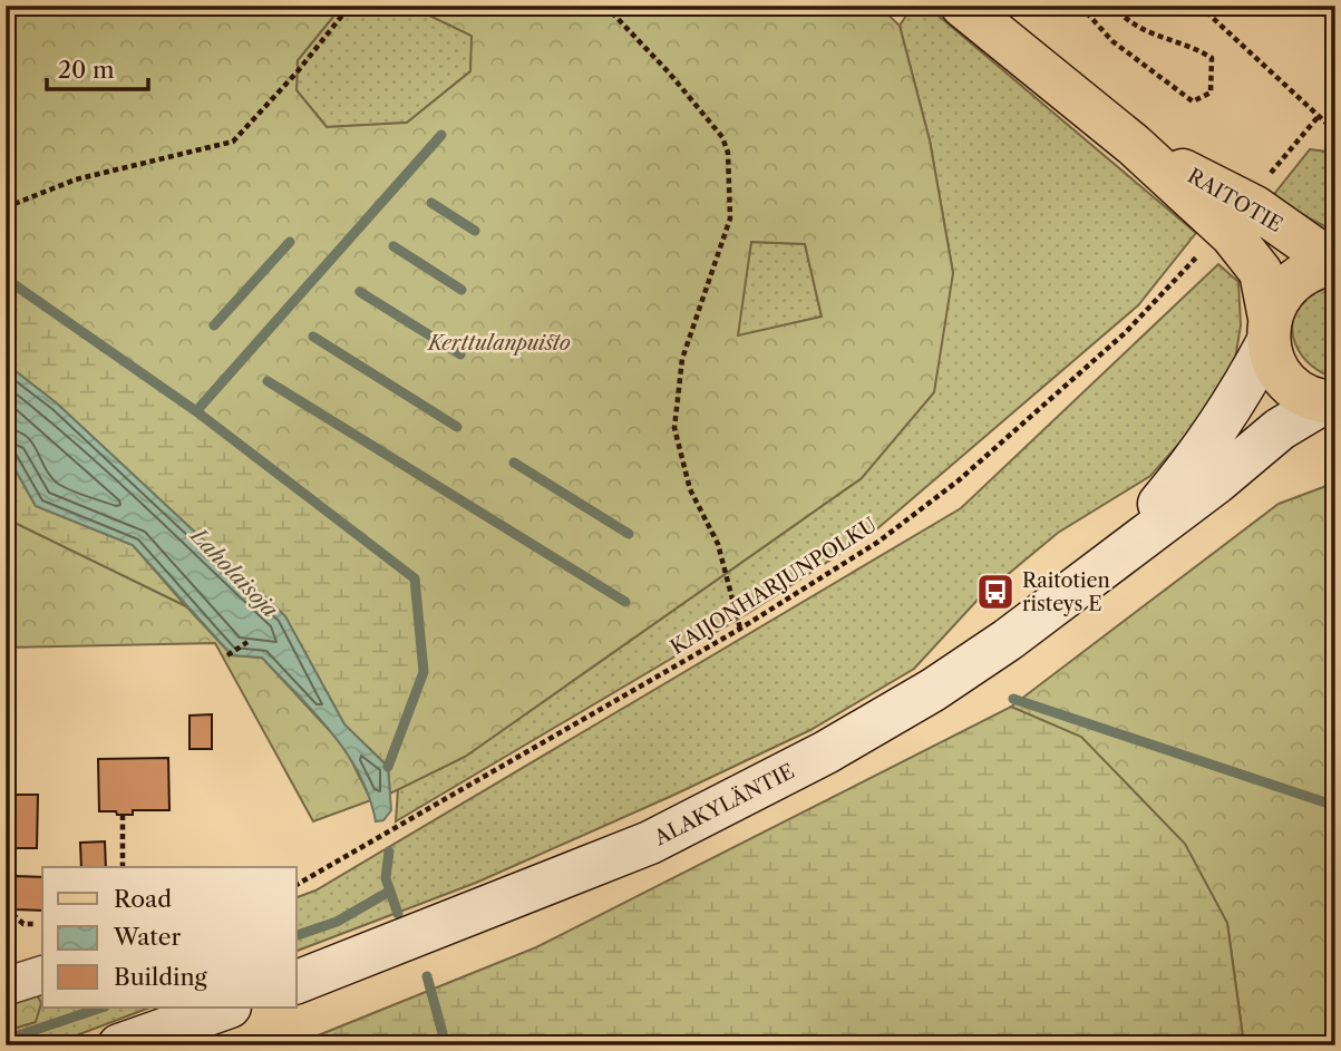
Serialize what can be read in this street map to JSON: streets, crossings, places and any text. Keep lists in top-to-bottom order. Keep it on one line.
{"streets":{"main road":["RAITOTIE","ALAKYLÄNTIE"],"path":["KAIJONHARJUNPOLKU"]},"crossings":[["RAITOTIE","ALAKYLÄNTIE"]],"water":["Laholaisoja"],"parks":["Kerttulanpuisto"],"places":{"bus stop":["Raitotien risteys E"]},"legend":["Road","Water","Building"],"scale_bar":"20 m"}
